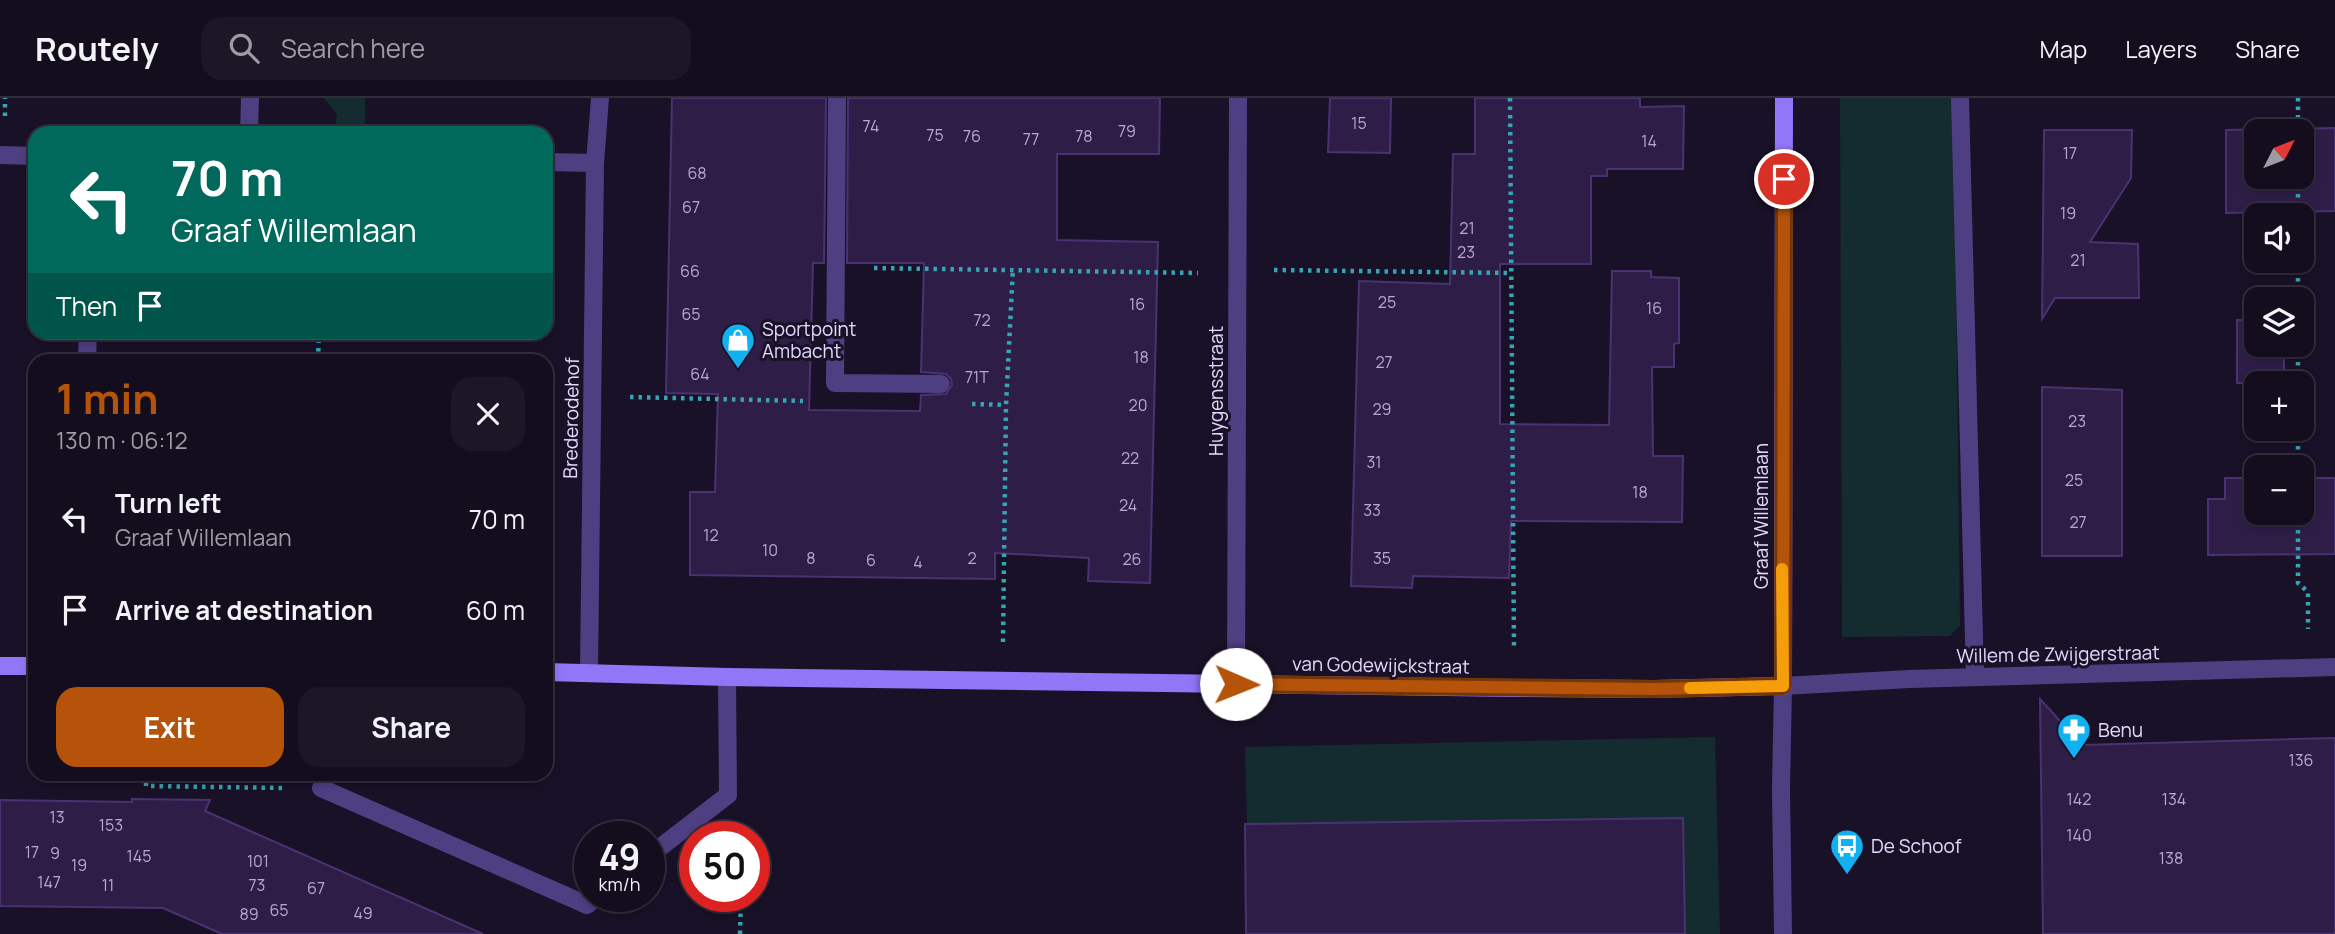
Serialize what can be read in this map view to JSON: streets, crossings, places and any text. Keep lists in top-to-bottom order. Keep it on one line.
{"streets":{"main road":["Graaf Willemlaan","van Godewijckstraat"],"street":["Huygensstraat","Brederodehof","Willem de Zwijgerstraat"]},"crossings":[["Huygensstraat","van Godewijckstraat"],["Brederodehof","van Godewijckstraat"],["Graaf Willemlaan","Willem de Zwijgerstraat"],["Graaf Willemlaan","van Godewijckstraat"],["Willem de Zwijgerstraat","van Godewijckstraat"]],"places":{"shop":["Sportpoint Ambacht"],"pharmacy":["Benu"],"bus stop":["De Schoof"]},"house_numbers":["15","74","79","75","76","78","77","14","17","68","67","19","21","23","21","66","25","16","16","65","72","18","27","64","71T","20","29","23","22","31","25","18","24","33","27","12","10","8","2","35","26","6","4","136","142","134","13","153","140","17","9","145","138","101","19","147","11","73","67","65","49","89"],"north":"top right","page":{"header":"Routely","search":"Search here","nav":["Map","Layers","Share"],"map_buttons":["+","−"],"turn":["70 m","Graaf Willemlaan"],"then":"Then","heading":["1 min","130 m · 06:12"],"list":[{"name":"Turn left","note":"Graaf Willemlaan","value":"70 m"},{"name":"Arrive at destination","value":"60 m"}],"buttons":["Exit","Share"],"speed":"49 km/h","limit":"50"}}
